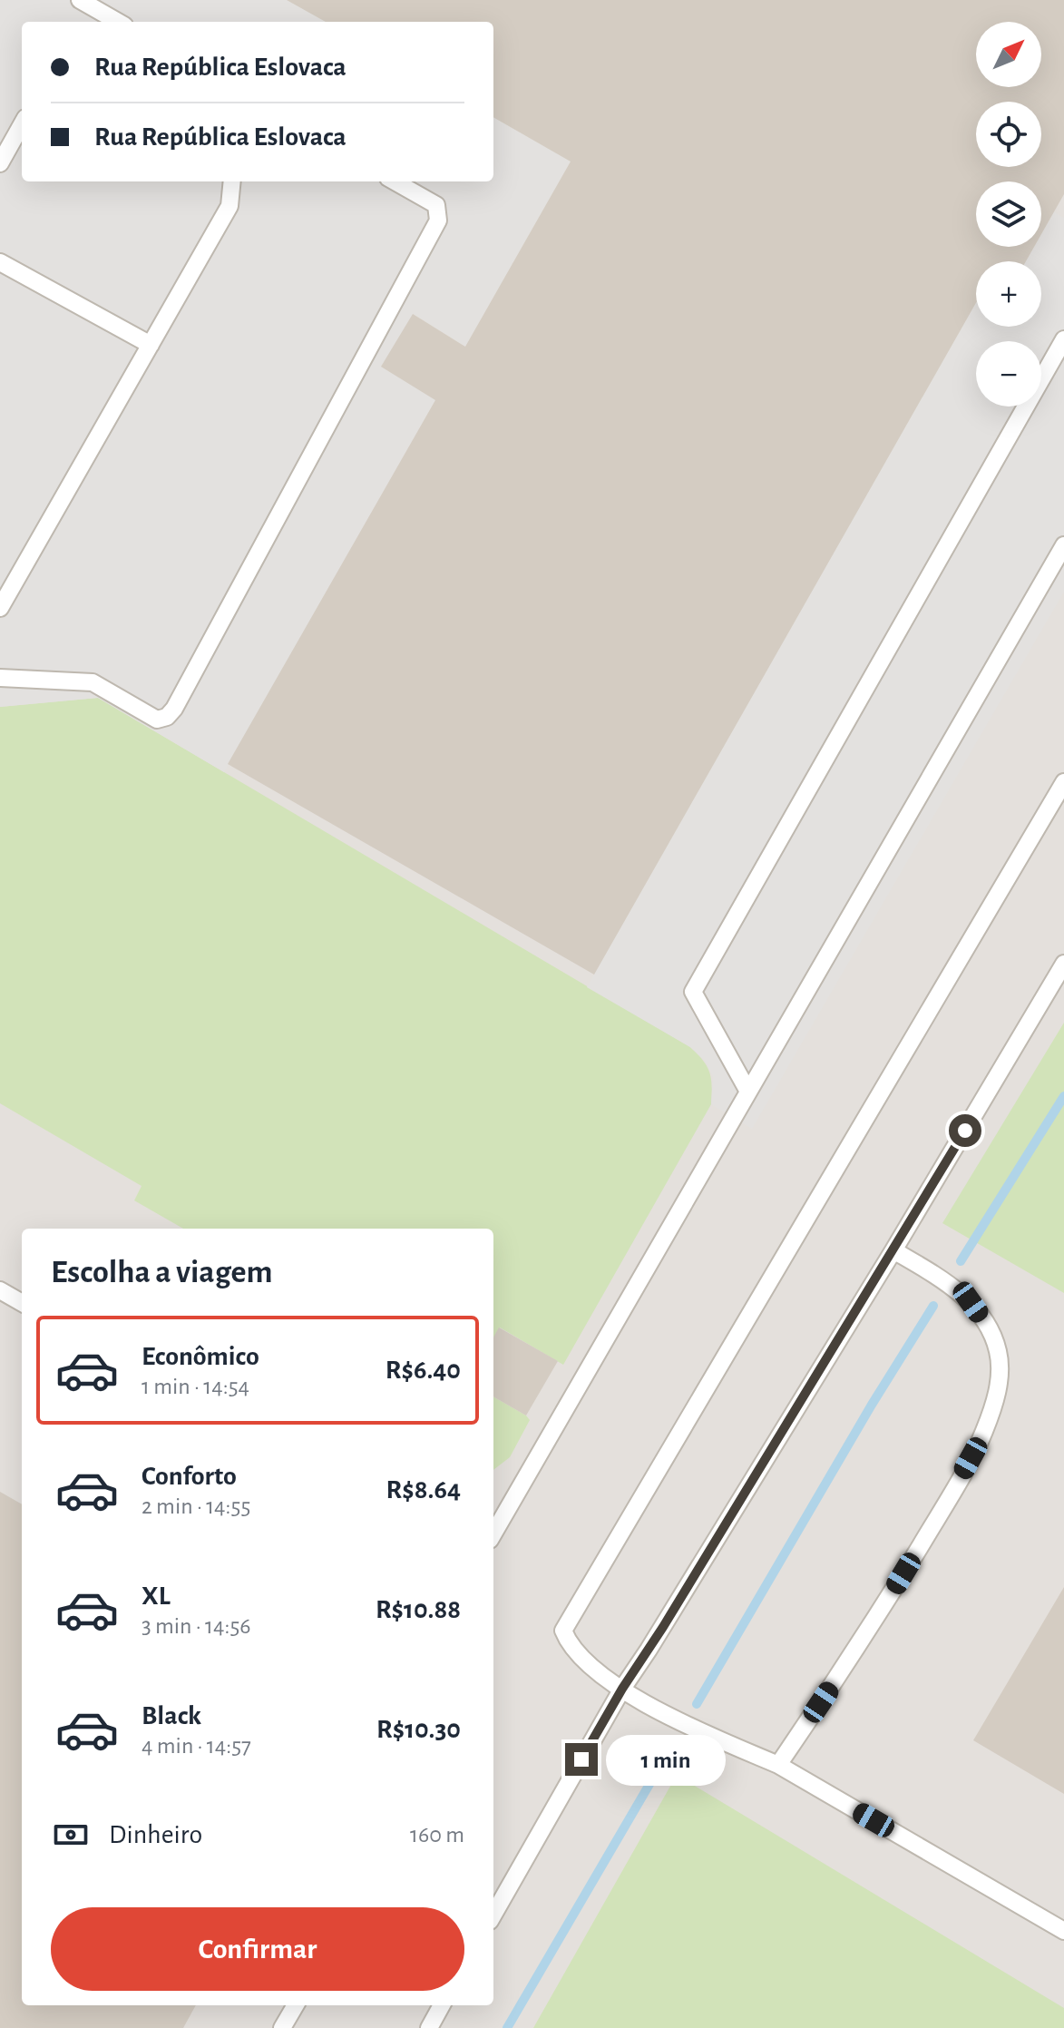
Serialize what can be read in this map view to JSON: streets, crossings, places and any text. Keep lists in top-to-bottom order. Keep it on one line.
{"north":"top right","page":{"map_buttons":["+","−"],"banner":["Rua República Eslovaca","Rua República Eslovaca"],"heading":"Escolha a viagem","list":[{"name":"Econômico","note":"1 min · 14:54","value":"R$6.40"},{"name":"Conforto","note":"2 min · 14:55","value":"R$8.64"},{"name":"XL","note":"3 min · 14:56","value":"R$10.88"},{"name":"Black","note":"4 min · 14:57","value":"R$10.30"}],"bubble":"1 min","pay":["Dinheiro","160 m"],"buttons":"Confirmar"}}
